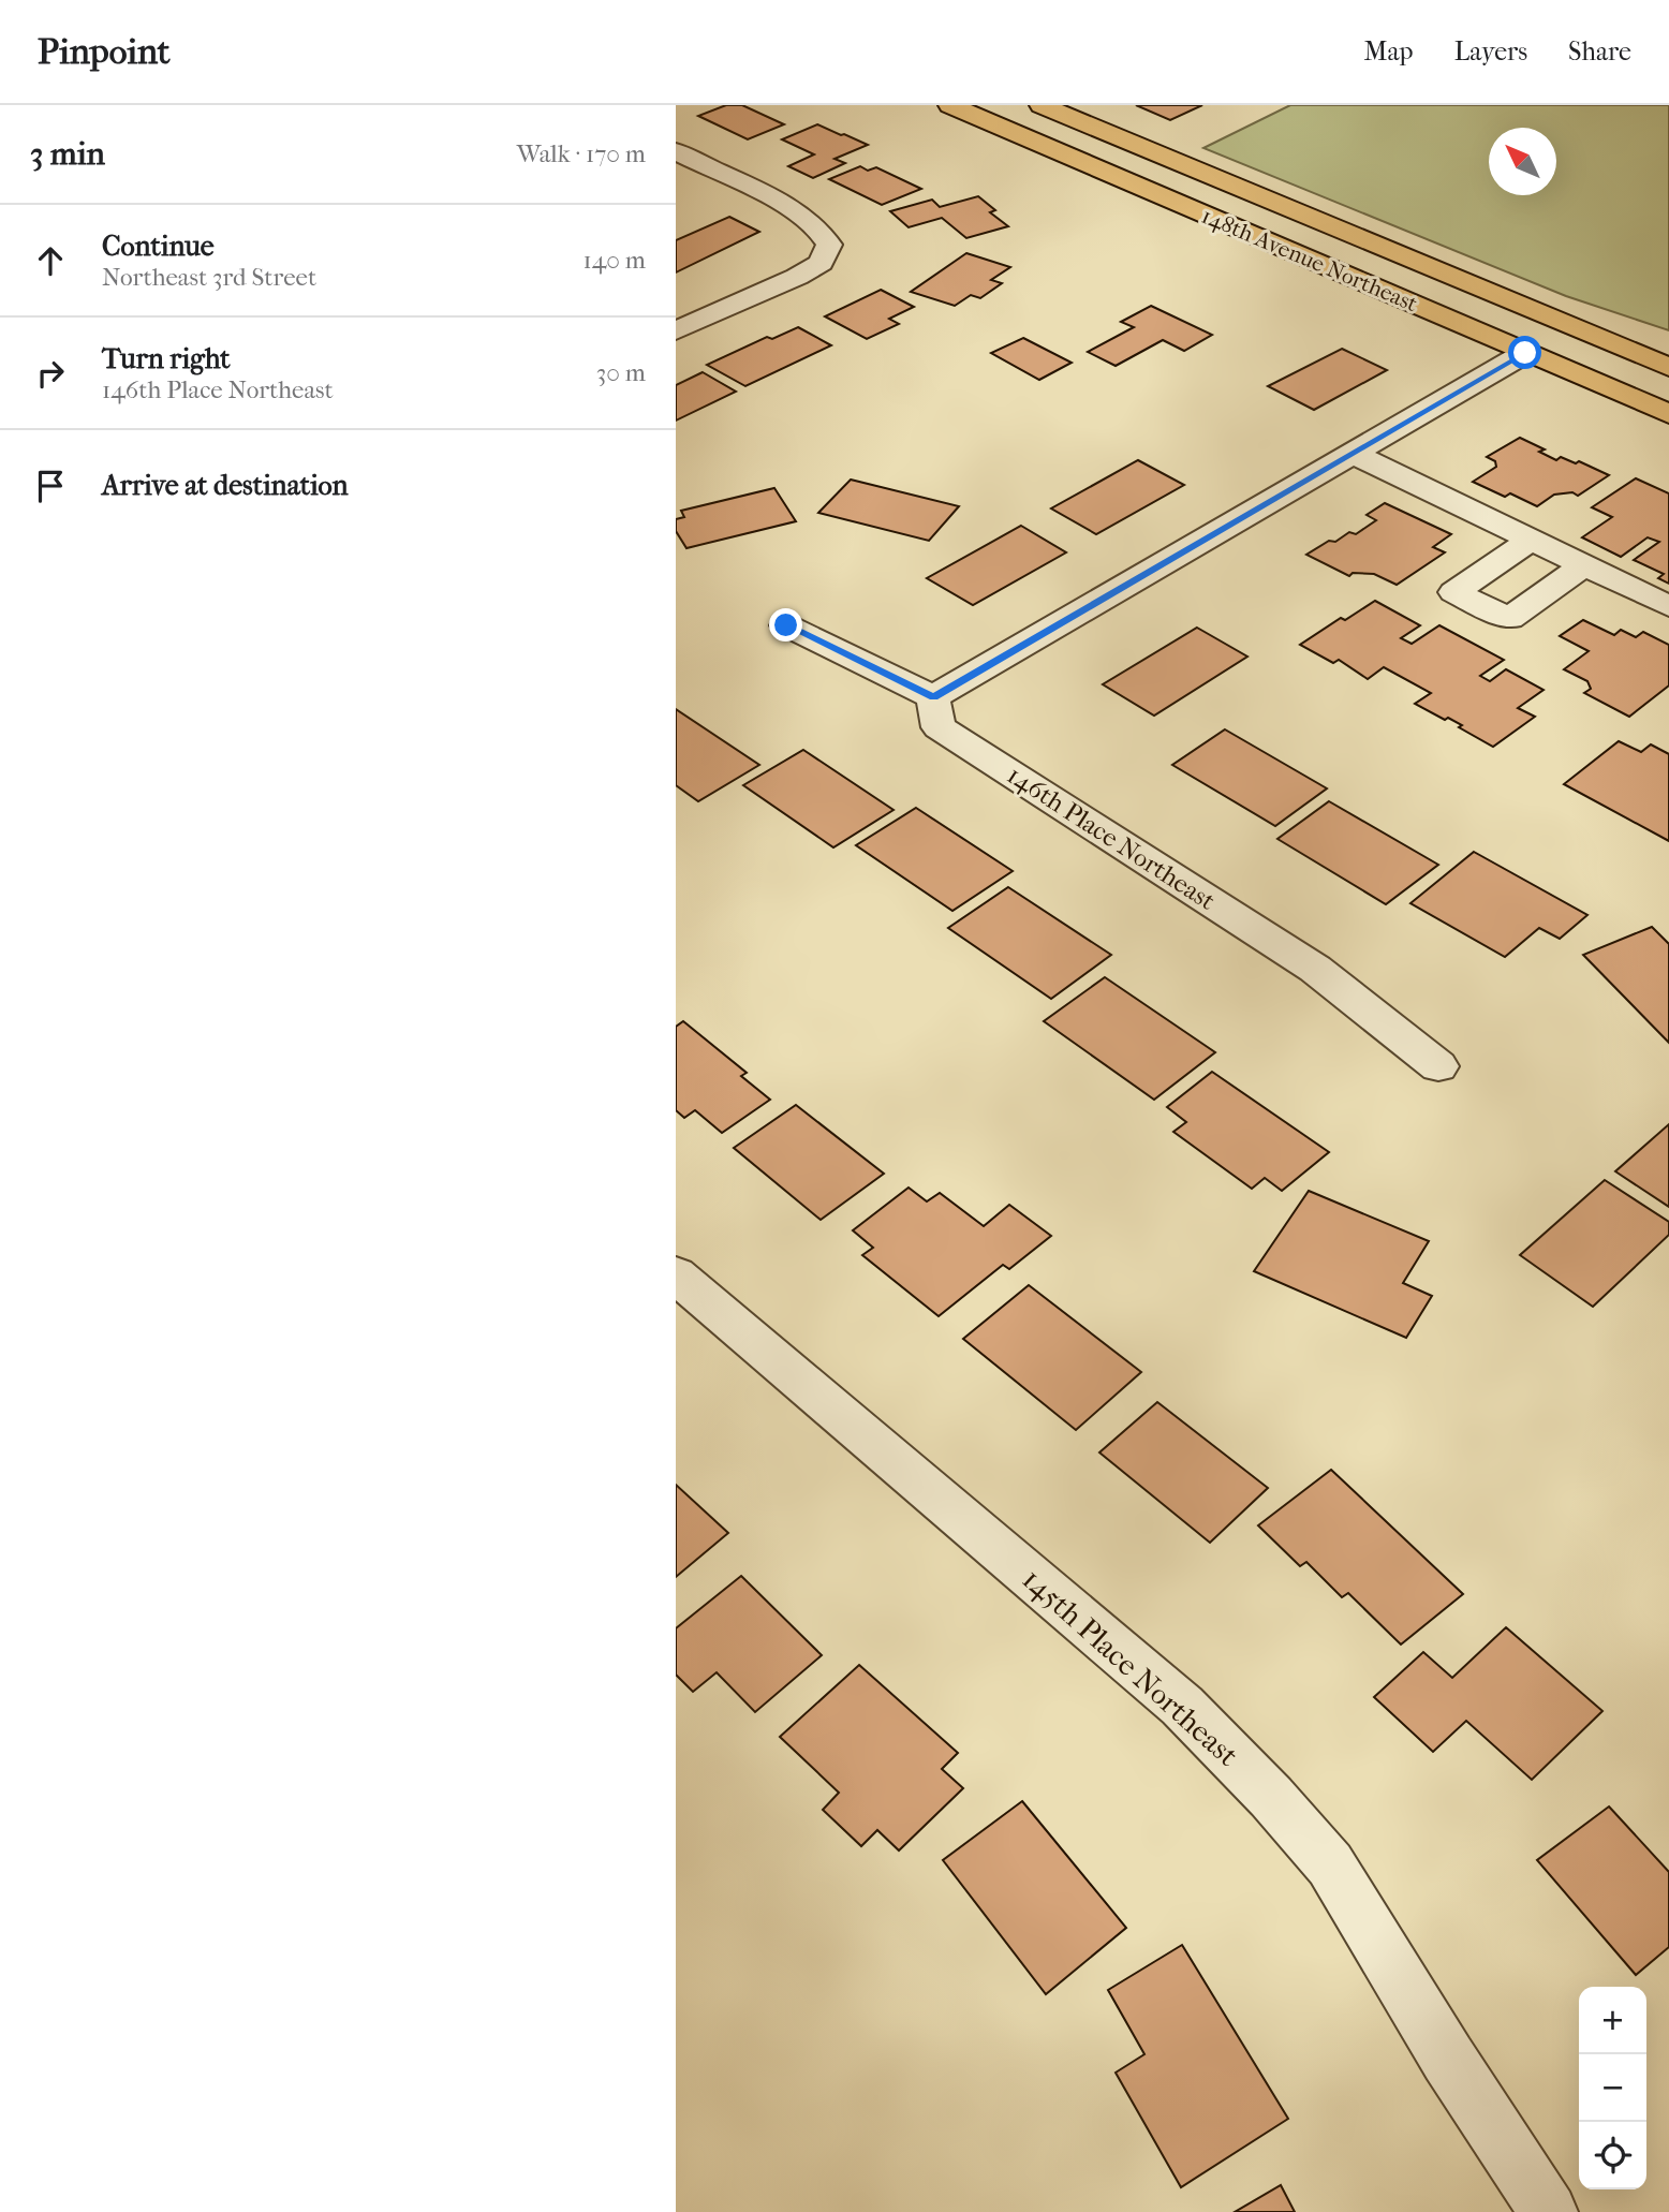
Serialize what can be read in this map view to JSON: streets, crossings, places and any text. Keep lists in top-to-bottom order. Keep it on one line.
{"streets":{"main road":["148th Avenue Northeast"],"street":["146th Place Northeast","145th Place Northeast"]},"north":"top left","page":{"header":"Pinpoint","nav":["Map","Layers","Share"],"heading":["3 min","Walk · 170 m"],"list":[["Continue","Northeast 3rd Street","140 m"],["Turn right","146th Place Northeast","30 m"],"Arrive at destination"],"map_buttons":["+","−"]}}
